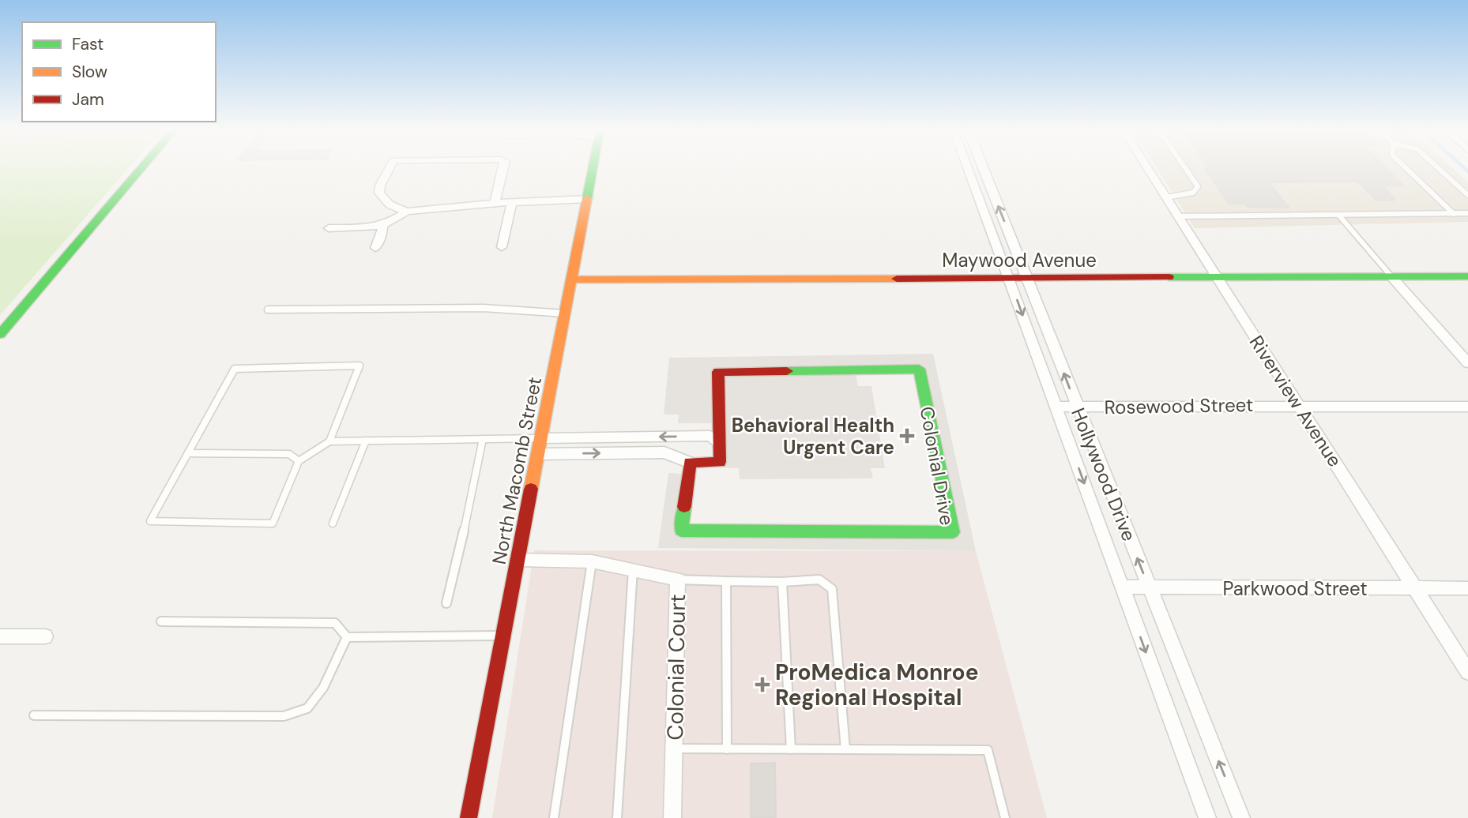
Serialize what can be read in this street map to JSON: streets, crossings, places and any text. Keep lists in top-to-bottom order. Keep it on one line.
{"streets":{"street":["Maywood Avenue","Riverview Avenue","Rosewood Street","Colonial Drive","North Macomb Street","Hollywood Drive","Parkwood Street","Colonial Court"]},"crossings":[["Maywood Avenue","Riverview Avenue"],["Maywood Avenue","North Macomb Street"],["Maywood Avenue","Hollywood Drive"],["Riverview Avenue","Rosewood Street"],["Riverview Avenue","Parkwood Street"],["Rosewood Street","Hollywood Drive"],["Colonial Drive","North Macomb Street"],["North Macomb Street","Colonial Court"],["Hollywood Drive","Parkwood Street"]],"places":{"health":["Behavioral Health Urgent Care","ProMedica Monroe Regional Hospital"]},"legend":["Fast","Slow","Jam"]}
